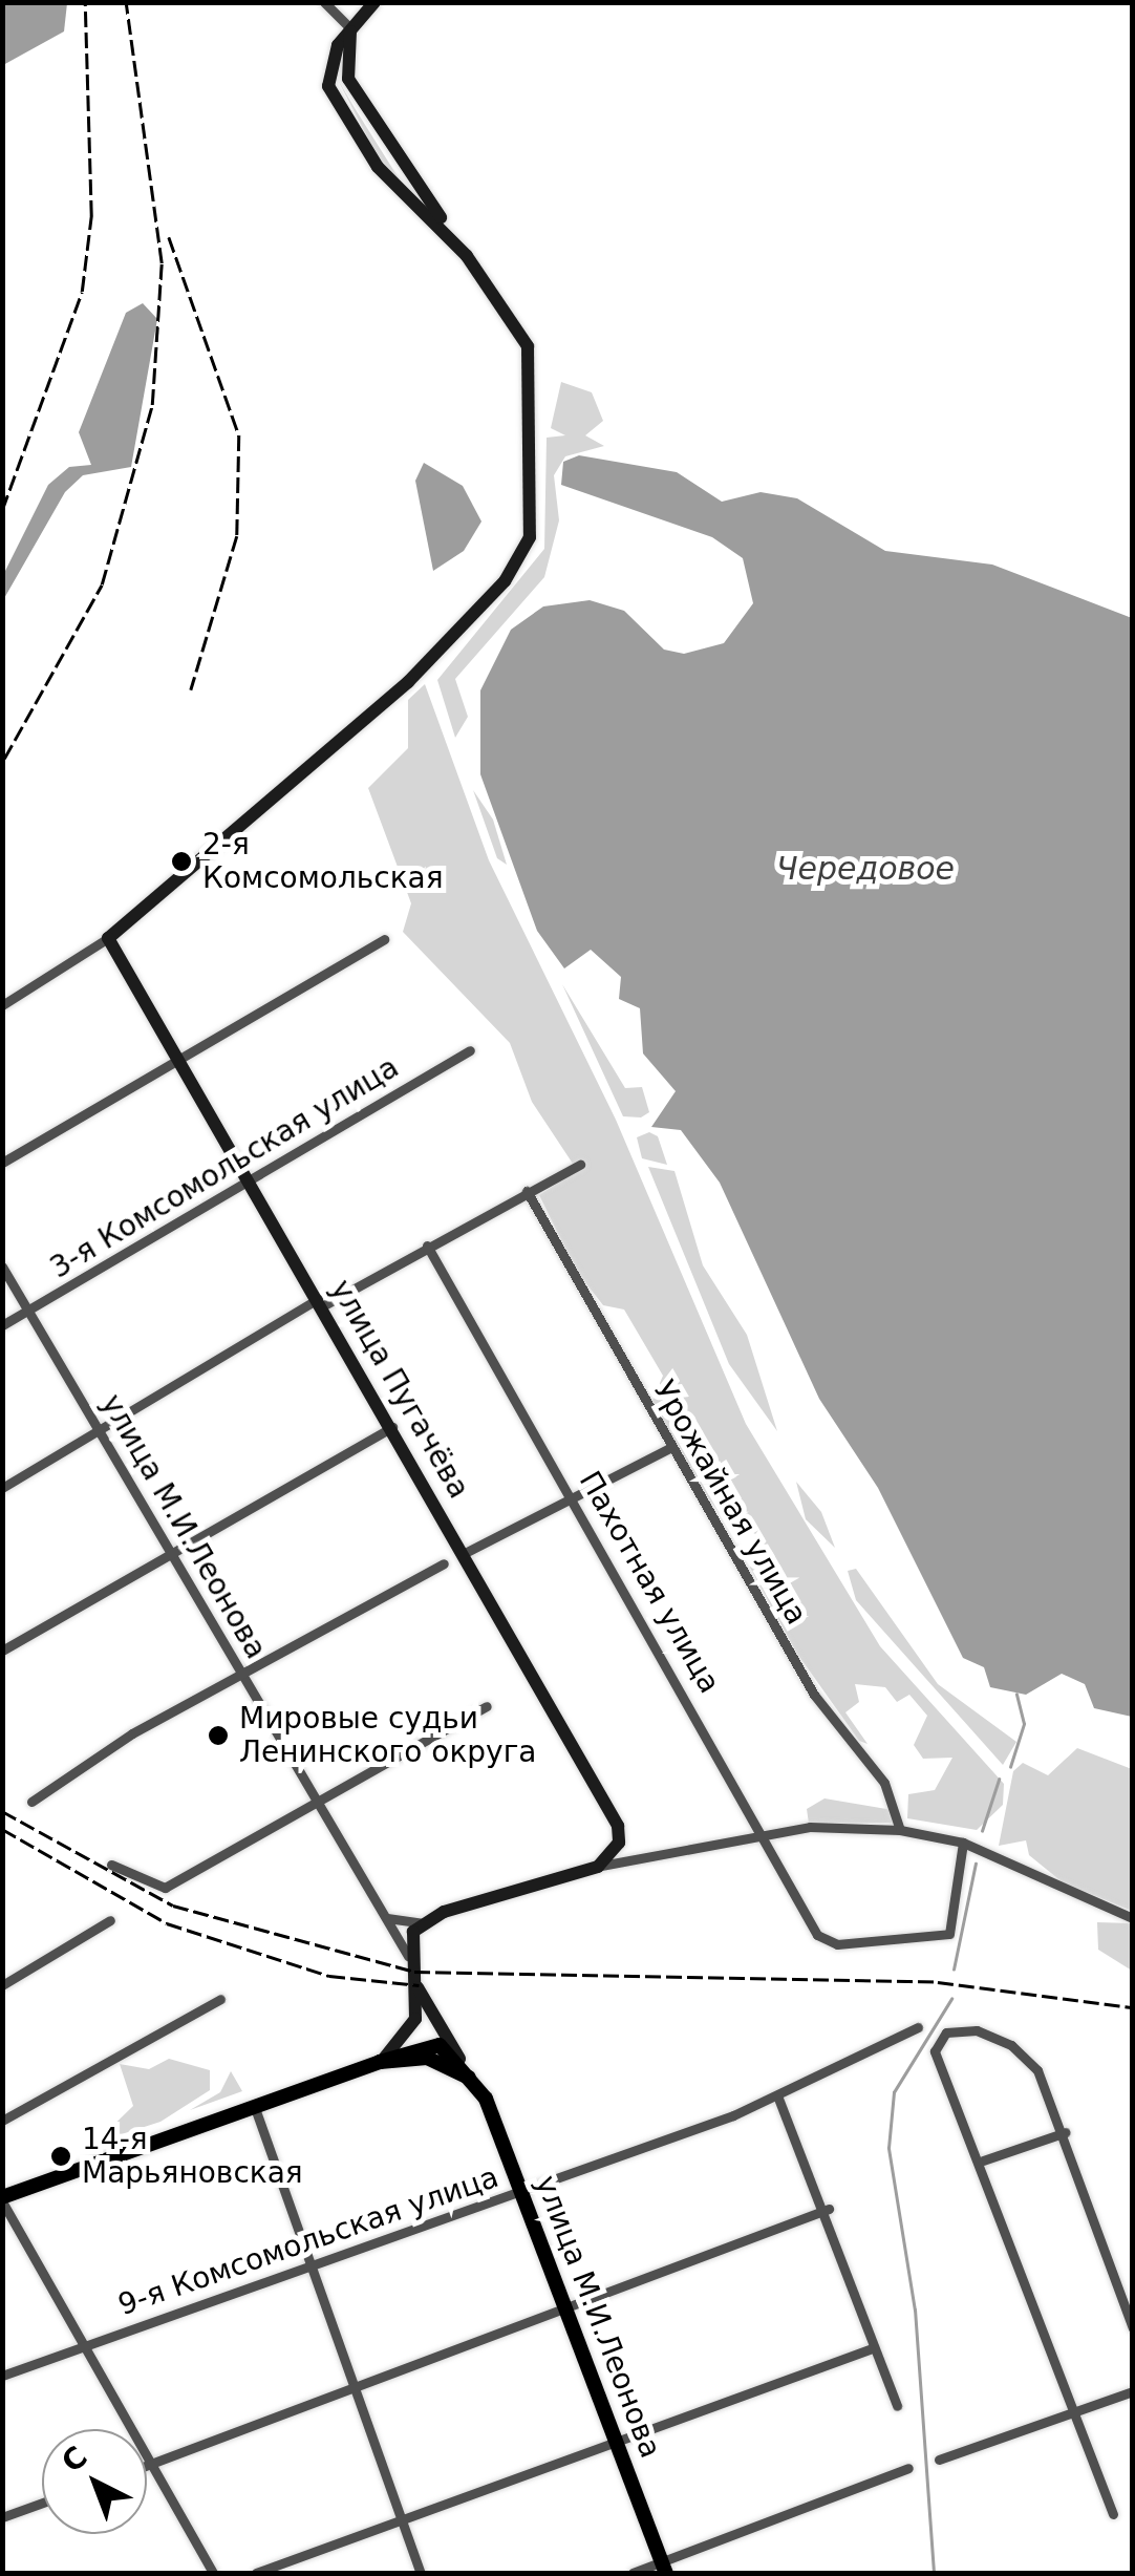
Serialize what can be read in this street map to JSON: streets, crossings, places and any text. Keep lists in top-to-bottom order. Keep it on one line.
{"streets":{"main road":["улица Пугачёва","улица М.И.Леонова"],"street":["3-я Комсомольская улица","Урожайная улица","Пахотная улица","9-я Комсомольская улица"]},"crossings":[["3-я Комсомольская улица","улица Пугачёва"],["3-я Комсомольская улица","улица М.И.Леонова"],["улица М.И.Леонова","9-я Комсомольская улица"]],"water":["Чередовое"],"places":["2-я Комсомольская","Мировые судьи Ленинского округа","14-я Марьяновская"],"north":"top left"}
